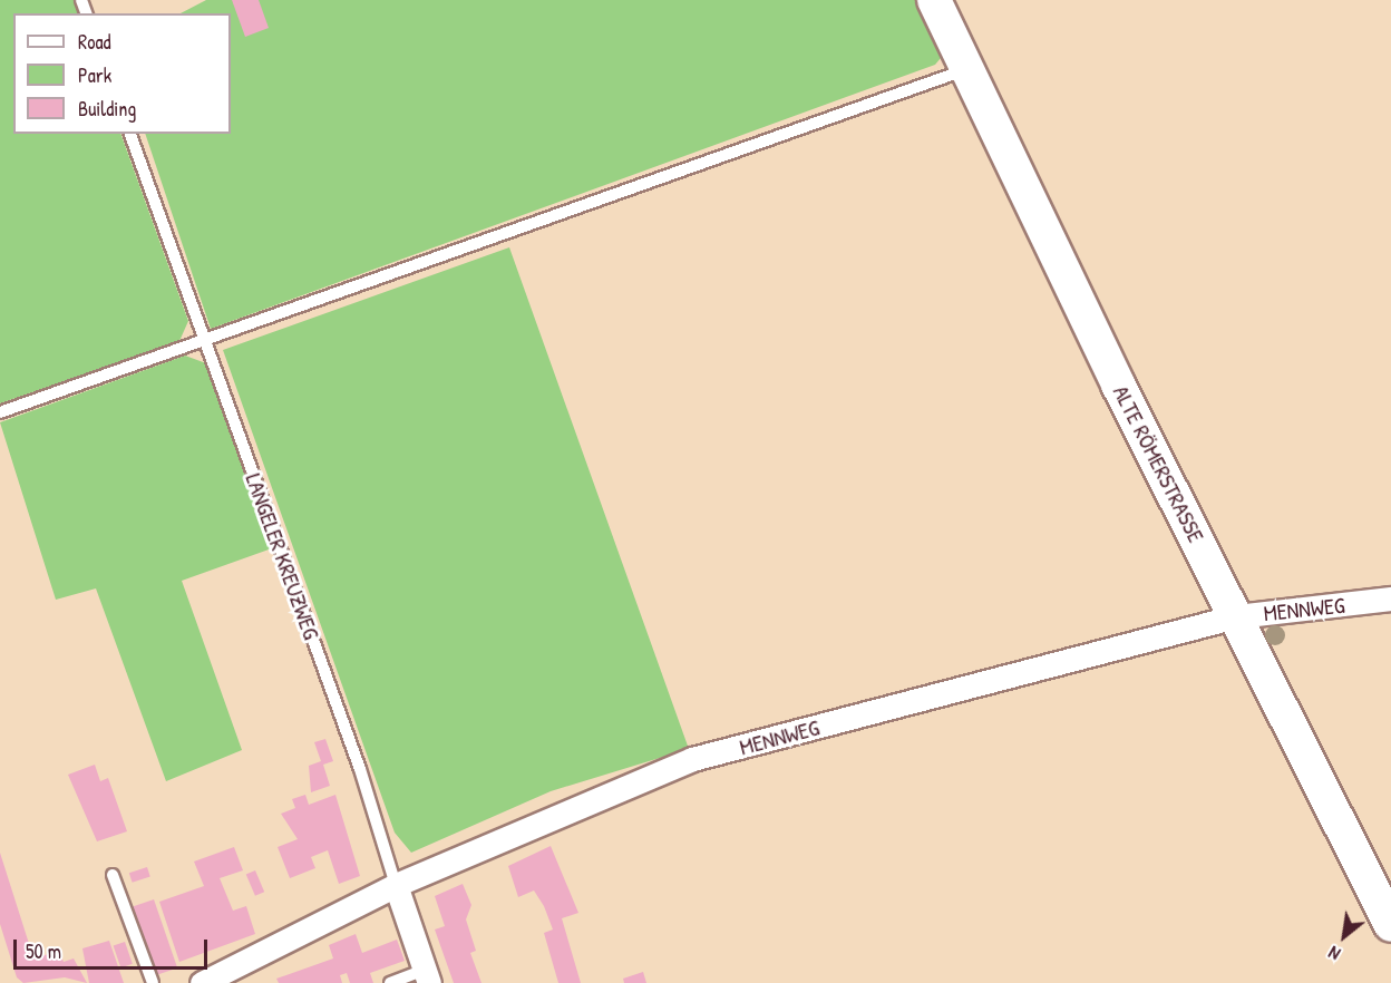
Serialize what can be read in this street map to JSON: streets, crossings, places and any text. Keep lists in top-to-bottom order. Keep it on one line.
{"streets":{"street":["ALTE RÖMERSTRASSE","LANGELER KREUZWEG","MENNWEG"]},"crossings":[["ALTE RÖMERSTRASSE","MENNWEG"],["LANGELER KREUZWEG","MENNWEG"]],"legend":["Road","Park","Building"],"scale_bar":"50 m","north":"bottom left"}
